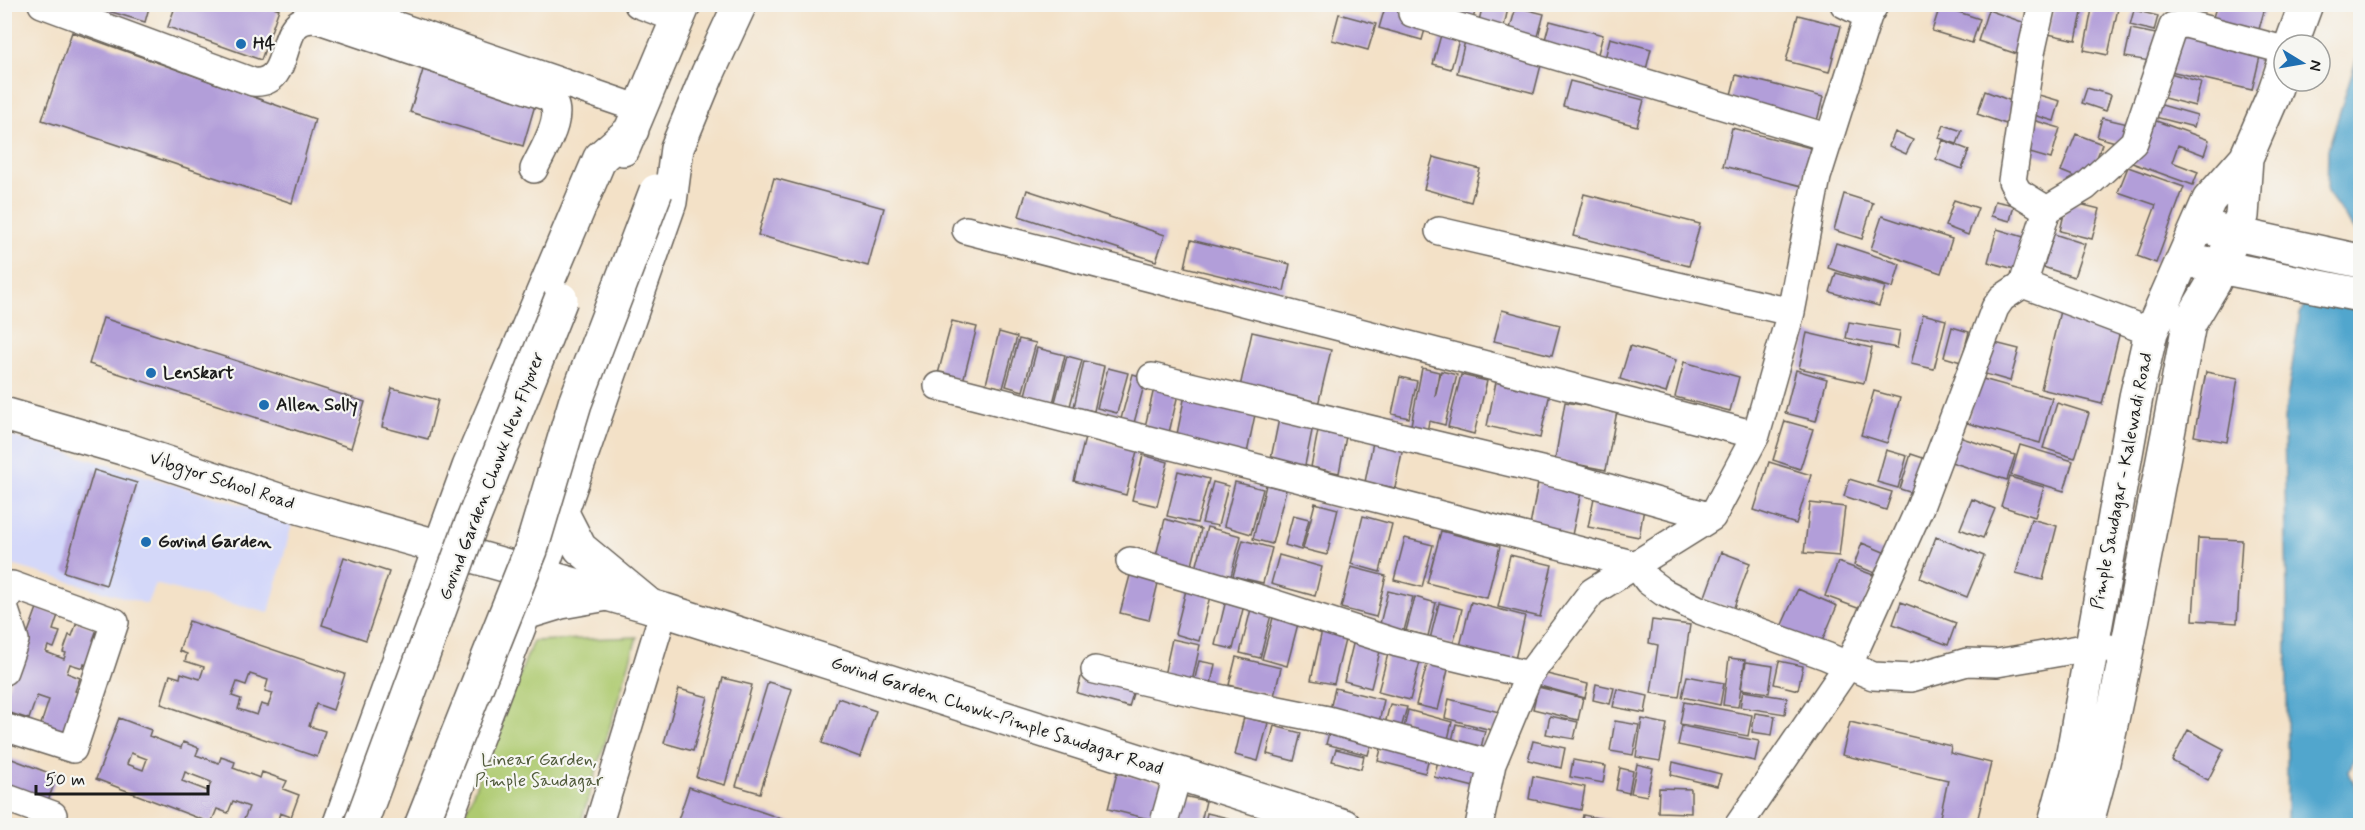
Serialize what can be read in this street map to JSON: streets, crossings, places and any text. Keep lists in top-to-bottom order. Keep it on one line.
{"streets":{"main road":["Govind Garden Chowk New Flyover","Vibgyor School Road","Pimple Saudagar - Kalewadi Road","Govind Garden Chowk-Pimple Saudagar Road"]},"crossings":[["Vibgyor School Road","Govind Garden Chowk-Pimple Saudagar Road"]],"parks":["Linear Garden, Pimple Saudagar"],"places":["H4","Lenskart","Allen Solly","Govind Garden"],"scale_bar":"50 m","north":"right"}
